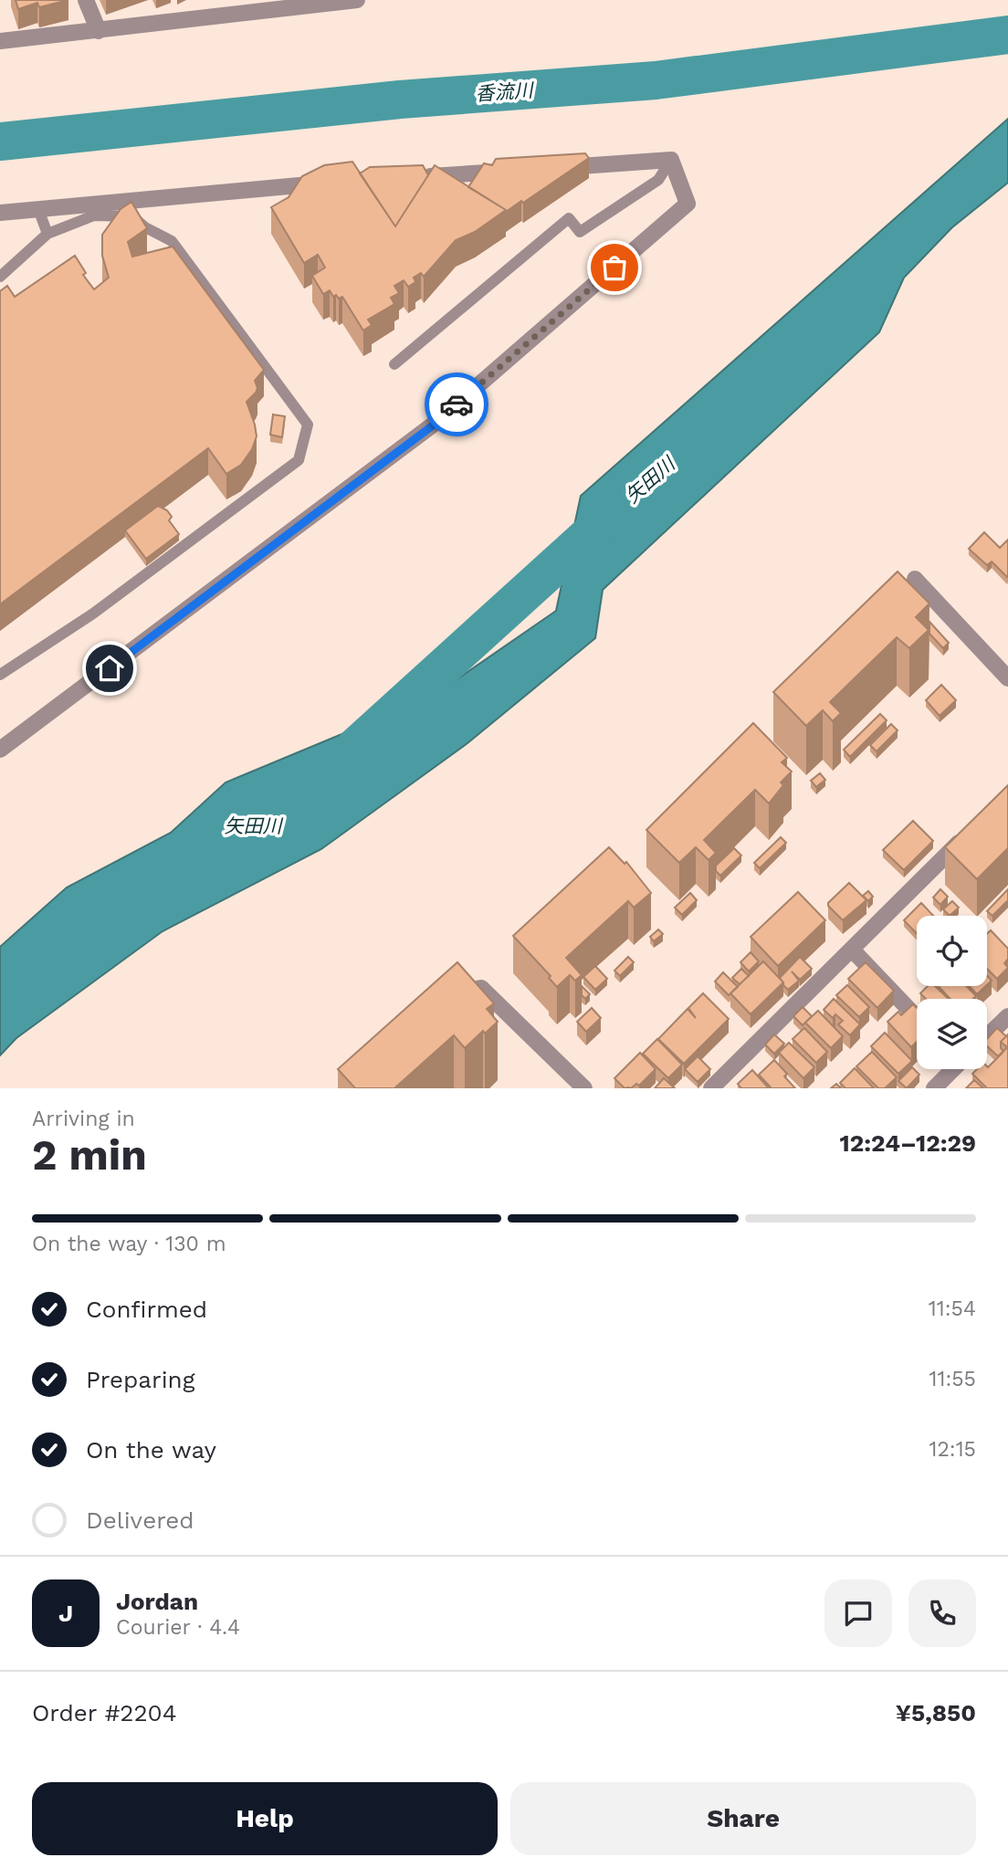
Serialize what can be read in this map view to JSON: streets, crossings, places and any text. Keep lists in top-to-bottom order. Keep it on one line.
{"water":["香流川","矢田川"],"page":{"heading":["2 min","Arriving in","12:24–12:29"],"panel":["Jordan","Courier · 4.4","Order #2204","¥5,850"],"bar":"On the way · 130 m","list":[["Confirmed","11:54"],["Preparing","11:55"],["On the way","12:15"],"Delivered"],"round":"J","buttons":["Help","Share"]}}
